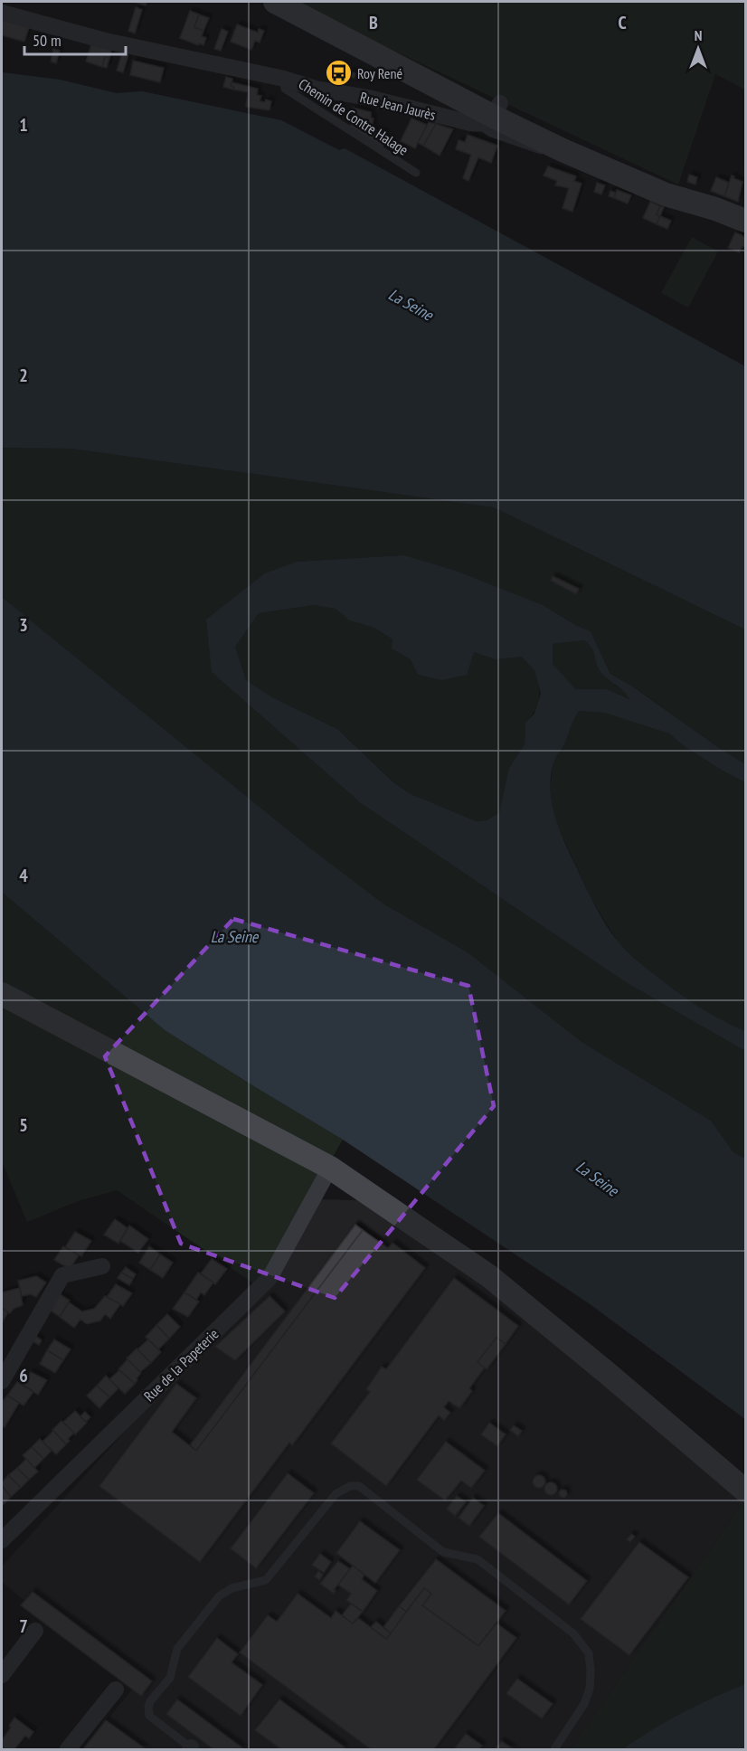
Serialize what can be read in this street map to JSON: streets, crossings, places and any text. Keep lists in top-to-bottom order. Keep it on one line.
{"streets":{"street":["Rue Jean Jaurès","Rue de la Papeterie"],"lane":["Chemin de Contre Halage"]},"crossings":[["Rue Jean Jaurès","Chemin de Contre Halage"]],"water":["La Seine"],"places":{"bus stop":["Roy René"]},"scale_bar":"50 m","north":"top","grid":{"columns":["B","C"],"rows":["1","2","3","4","5","6","7"]}}
